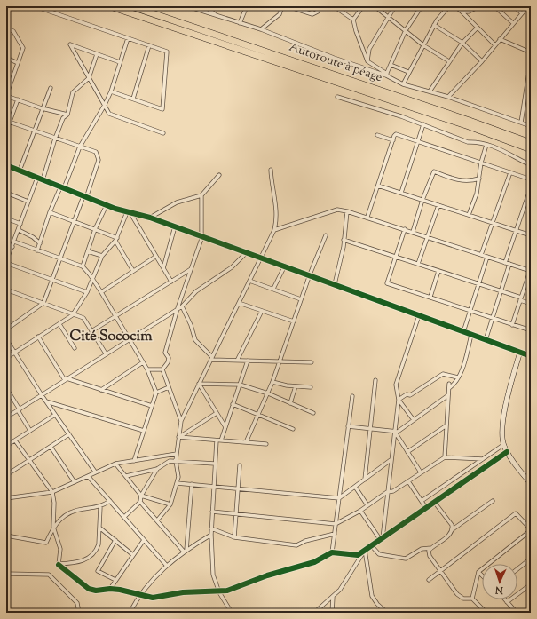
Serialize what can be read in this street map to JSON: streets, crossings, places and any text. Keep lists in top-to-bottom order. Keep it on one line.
{"streets":{"highway":["Autoroute à péage"]},"districts":["Cité Sococim"],"north":"bottom"}
